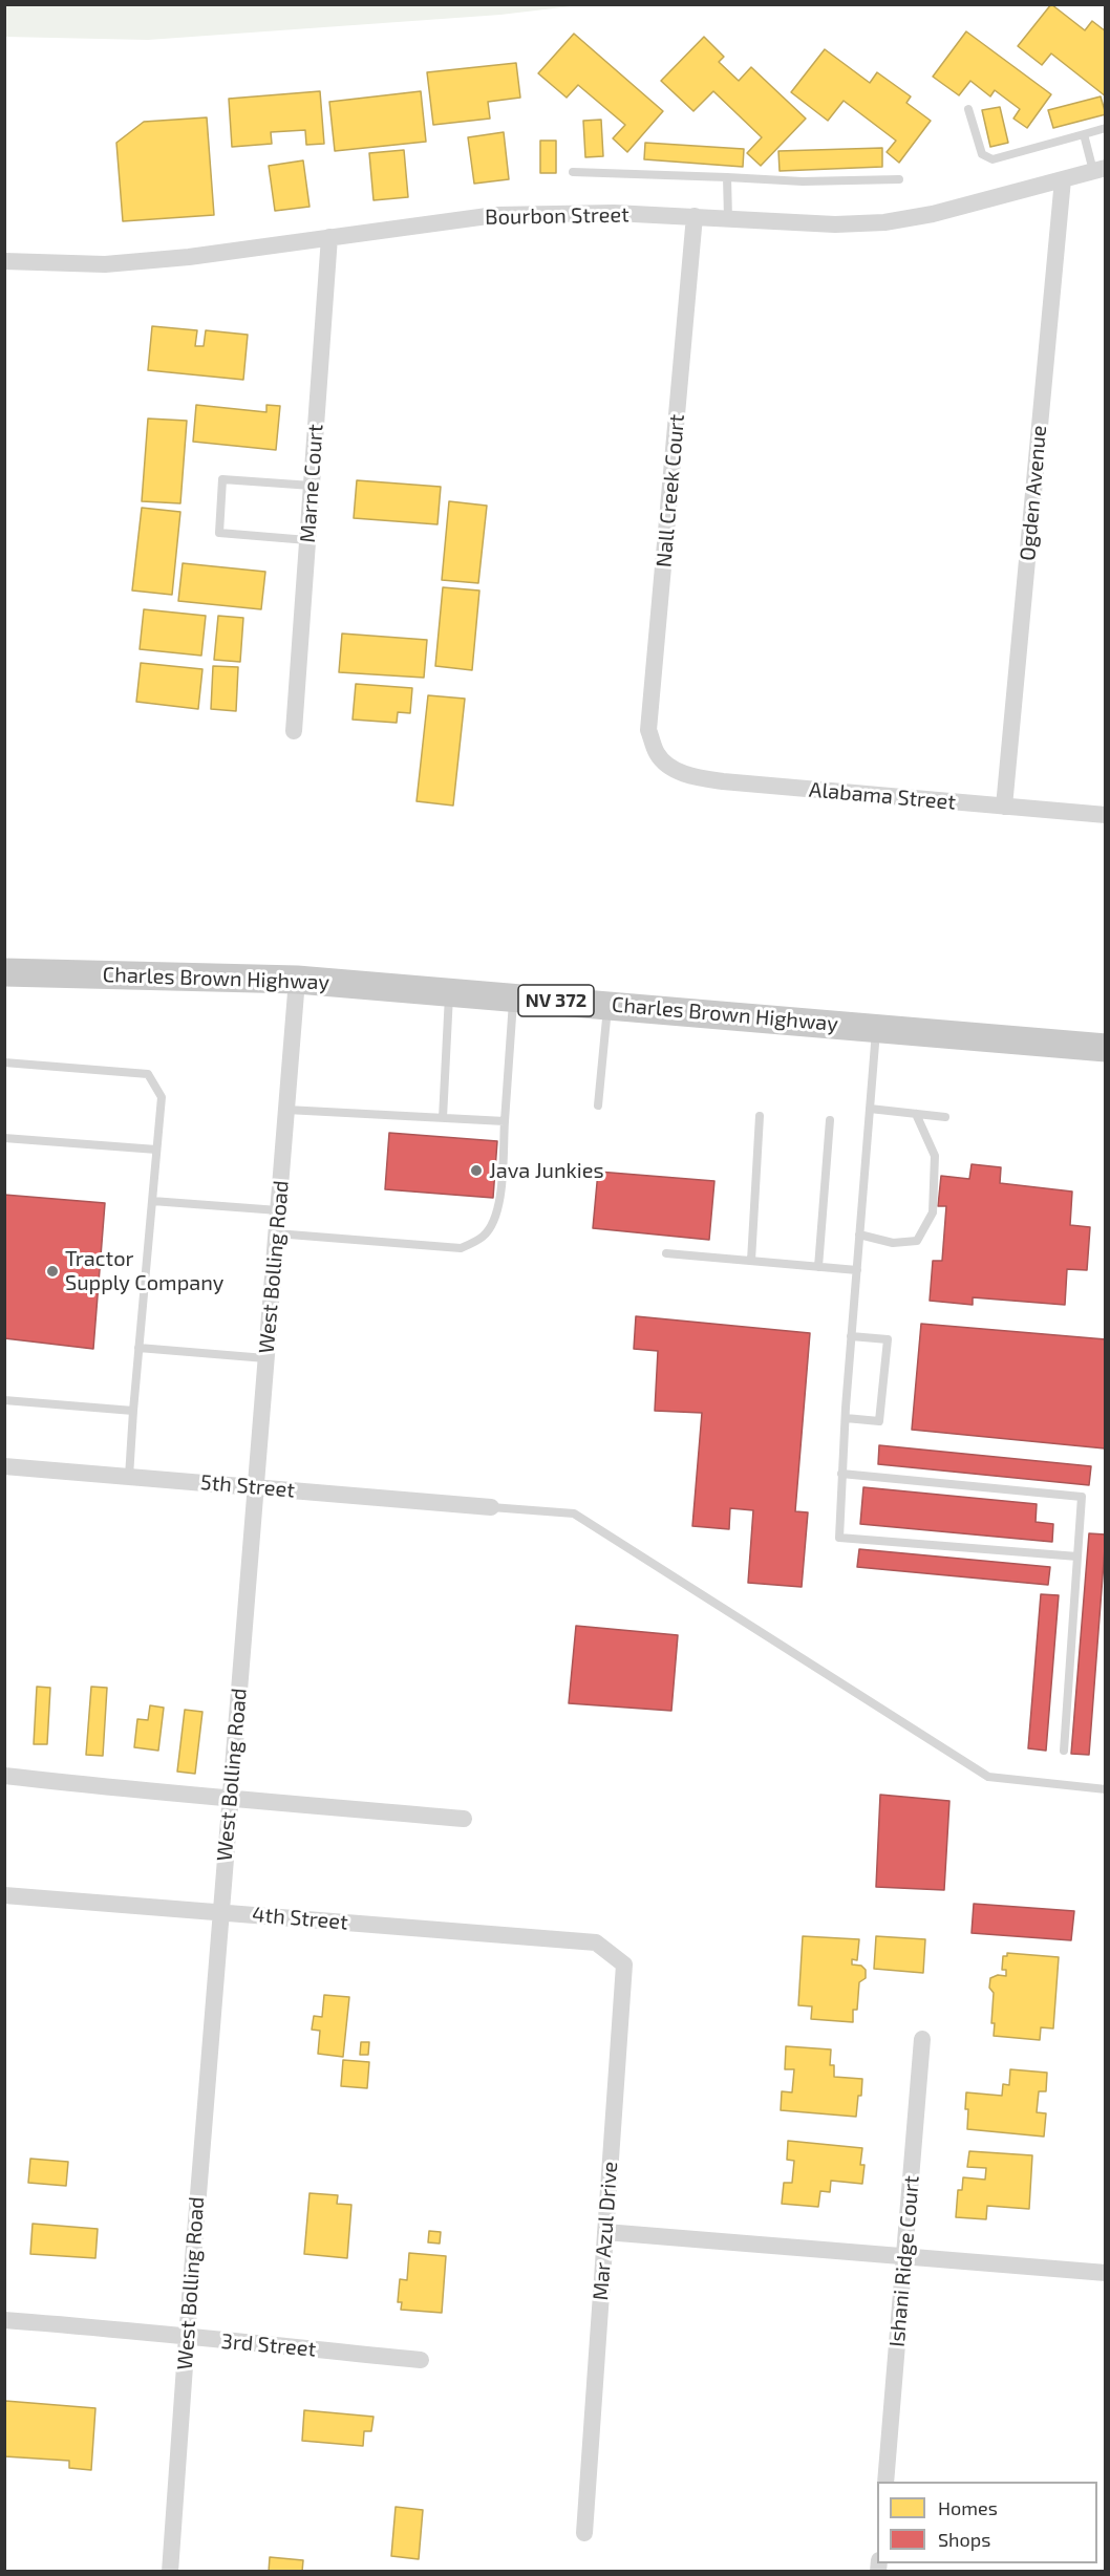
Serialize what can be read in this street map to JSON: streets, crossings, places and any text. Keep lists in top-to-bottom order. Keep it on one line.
{"streets":{"main road":["Charles Brown Highway","NV 372"],"street":["Bourbon Street","Marne Court","Nall Creek Court","Ogden Avenue","Alabama Street","West Bolling Road","5th Street","4th Street","Mar Azul Drive","Ishani Ridge Court","3rd Street"]},"crossings":[["Bourbon Street","Marne Court"],["Bourbon Street","Nall Creek Court"],["Bourbon Street","Ogden Avenue"],["Nall Creek Court","Alabama Street"],["Ogden Avenue","Alabama Street"],["Charles Brown Highway","West Bolling Road"],["West Bolling Road","5th Street"],["West Bolling Road","4th Street"],["West Bolling Road","3rd Street"],["4th Street","Mar Azul Drive"]],"places":["Java Junkies","Tractor Supply Company"],"legend":["Homes","Shops"]}
